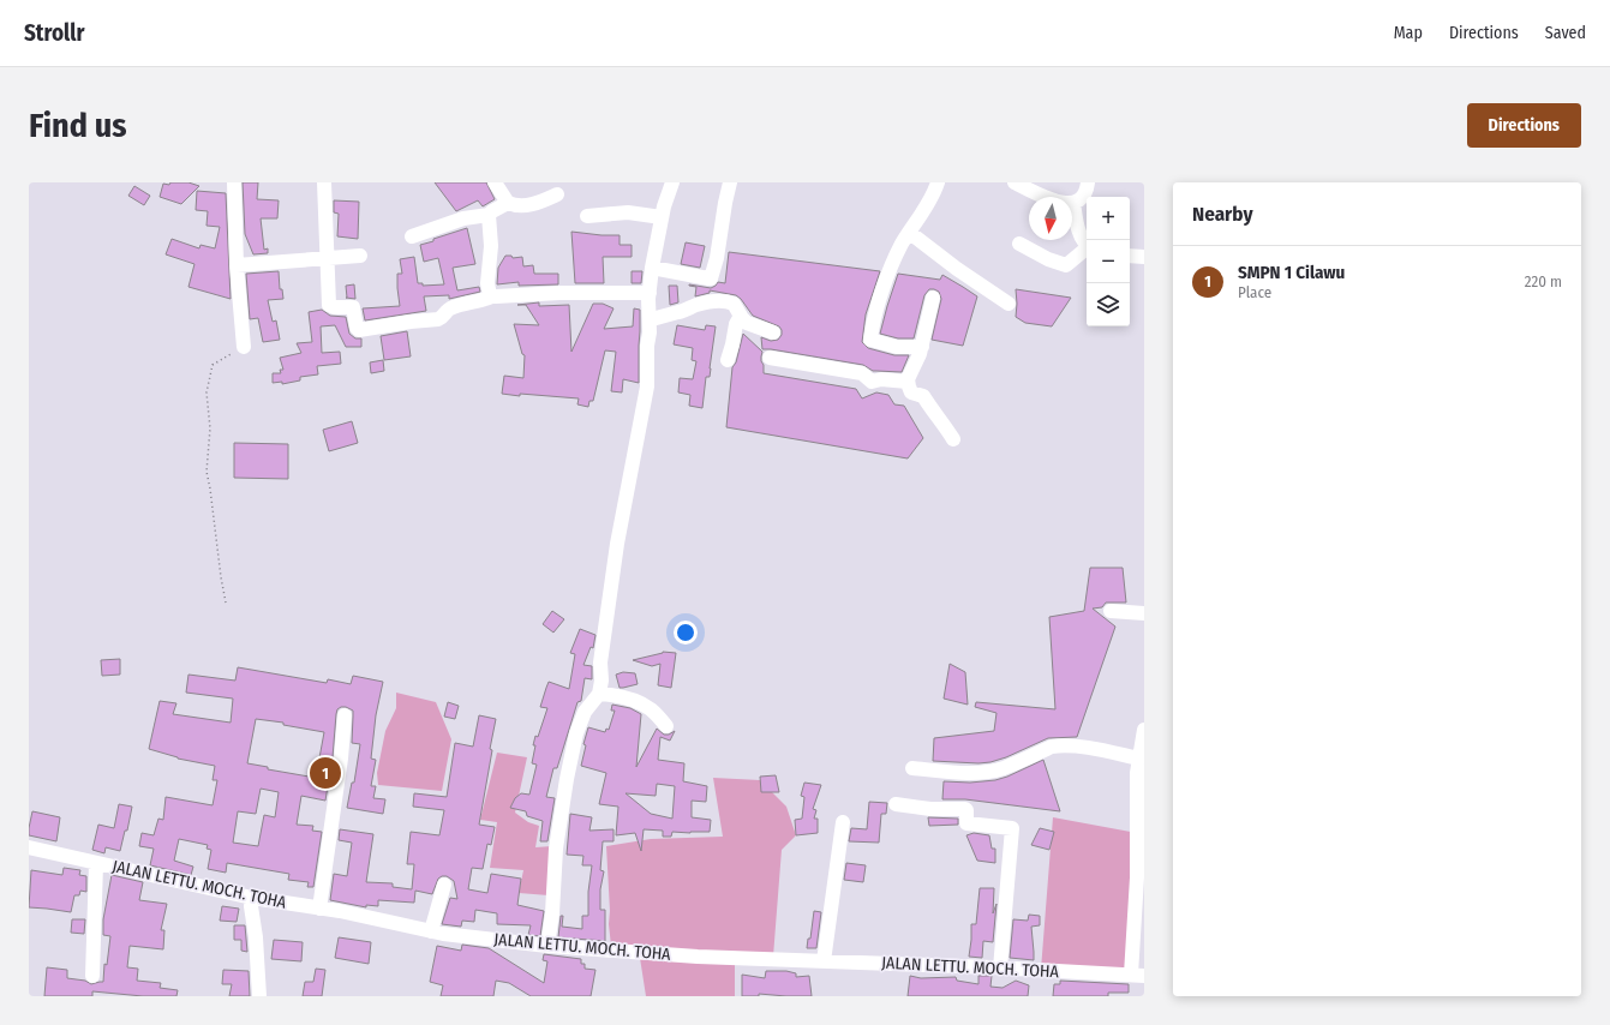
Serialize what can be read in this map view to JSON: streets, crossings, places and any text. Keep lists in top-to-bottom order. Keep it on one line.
{"streets":{"street":["JALAN LETTU. MOCH. TOHA"]},"north":"bottom","page":{"header":"Strollr","nav":["Map","Directions","Saved"],"buttons":"Directions","title":"Find us","heading":"Nearby","map_buttons":["+","−"],"list":[{"mark":"1","name":"SMPN 1 Cilawu","note":"Place","value":"220 m"}],"pins":"1"}}
